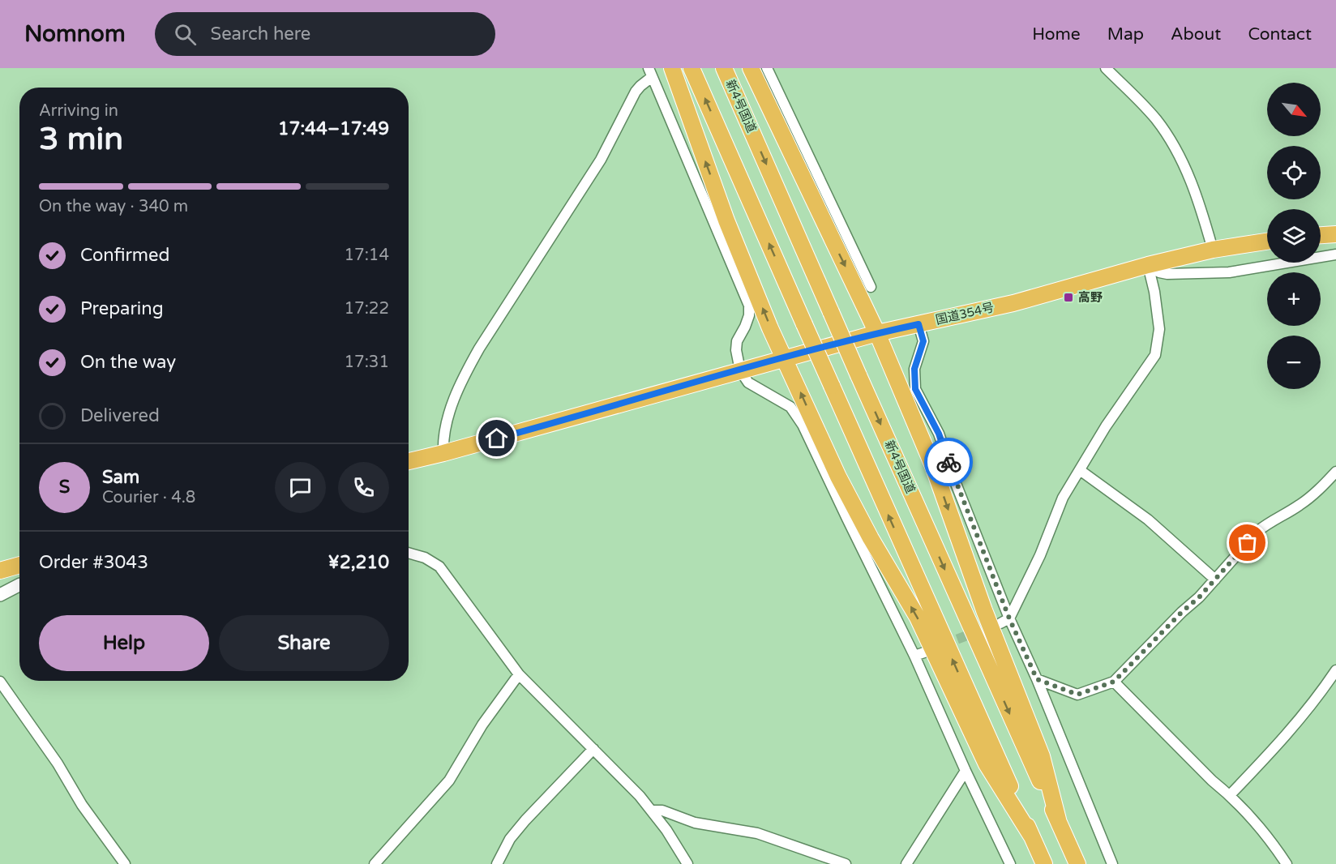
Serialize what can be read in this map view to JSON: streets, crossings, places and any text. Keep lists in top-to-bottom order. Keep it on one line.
{"streets":{"highway":["新4号国道","国道354号"]},"places":{"transit":["高野"]},"north":"bottom right","page":{"header":"Nomnom","search":"Search here","nav":["Home","Map","About","Contact"],"map_buttons":["+","−"],"heading":["3 min","Arriving in","17:44–17:49"],"panel":["Sam","Courier · 4.8","Order #3043","¥2,210"],"bar":"On the way · 340 m","list":[["Confirmed","17:14"],["Preparing","17:22"],["On the way","17:31"],"Delivered"],"round":"S","buttons":["Help","Share"]}}
